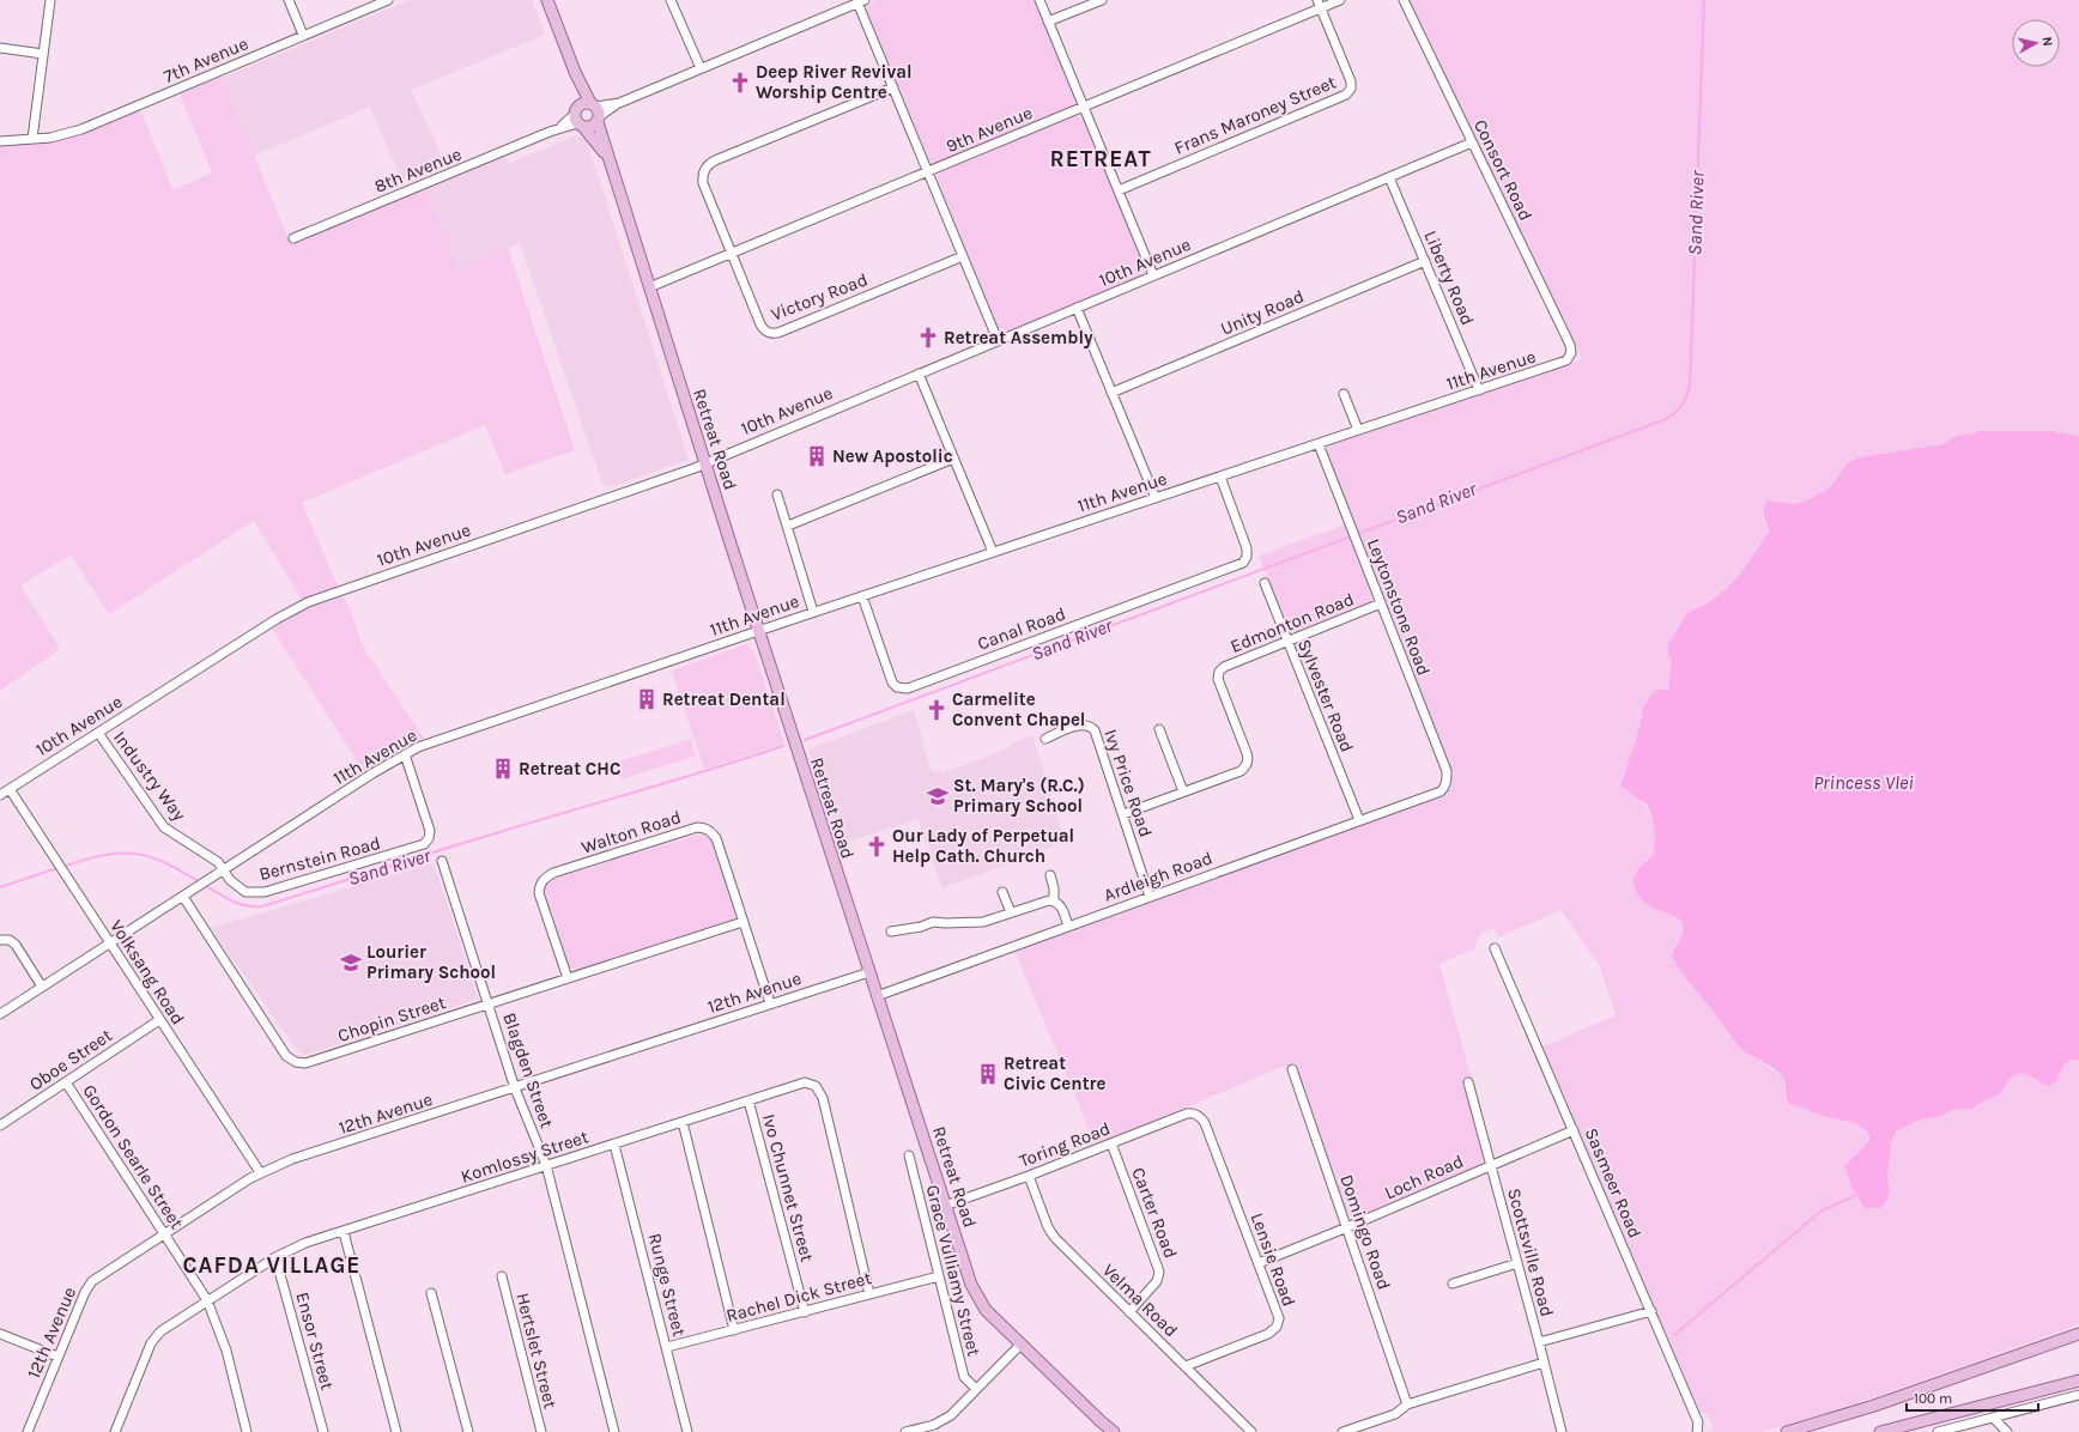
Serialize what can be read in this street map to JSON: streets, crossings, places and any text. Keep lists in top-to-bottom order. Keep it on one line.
{"streets":{"main road":["Retreat Road"],"street":["7th Avenue","Frans Maroney Street","9th Avenue","8th Avenue","Consort Road","10th Avenue","Liberty Road","Victory Road","Unity Road","11th Avenue","Leytonstone Road","Edmonton Road","Canal Road","Sylvester Road","Industry Way","Ivy Price Road","Walton Road","Bernstein Road","Ardleigh Road","Volksang Road","12th Avenue","Chopin Street","Oboe Street","Blagden Street","Toring Road","Gordon Searle Street","Komlossy Street","Loch Road","Sasmeer Road","Ivo Chunnet Street","Carter Road","Domingo Road","Scottsville Road","Lensie Road","Grace Vulliamy Street","Runge Street","Rachel Dick Street","Velma Road","Ensor Street","Hertslet Street"]},"crossings":[["Frans Maroney Street","9th Avenue"],["9th Avenue","Victory Road"],["9th Avenue","Retreat Road"],["8th Avenue","Retreat Road"],["Consort Road","10th Avenue"],["Consort Road","11th Avenue"],["10th Avenue","Liberty Road"],["10th Avenue","Retreat Road"],["10th Avenue","Industry Way"],["10th Avenue","Volksang Road"],["Liberty Road","Unity Road"],["Liberty Road","11th Avenue"],["11th Avenue","Retreat Road"],["11th Avenue","Leytonstone Road"],["11th Avenue","Canal Road"],["11th Avenue","Industry Way"],["11th Avenue","Bernstein Road"],["11th Avenue","Volksang Road"],["11th Avenue","Chopin Street"],["Retreat Road","Ardleigh Road"],["Retreat Road","12th Avenue"],["Retreat Road","Toring Road"],["Leytonstone Road","Edmonton Road"],["Leytonstone Road","Ardleigh Road"],["Edmonton Road","Sylvester Road"],["Edmonton Road","Ivy Price Road"],["Sylvester Road","Ardleigh Road"],["Industry Way","Bernstein Road"],["Ivy Price Road","Ardleigh Road"],["Walton Road","12th Avenue"],["Walton Road","Chopin Street"],["Volksang Road","12th Avenue"],["Volksang Road","Oboe Street"],["12th Avenue","Blagden Street"],["12th Avenue","Gordon Searle Street"],["Chopin Street","Blagden Street"],["Oboe Street","Gordon Searle Street"],["Blagden Street","Komlossy Street"],["Toring Road","Carter Road"],["Toring Road","Lensie Road"],["Toring Road","Velma Road"],["Gordon Searle Street","Komlossy Street"],["Komlossy Street","Ivo Chunnet Street"],["Komlossy Street","Runge Street"],["Komlossy Street","Rachel Dick Street"],["Komlossy Street","Ensor Street"],["Loch Road","Sasmeer Road"],["Loch Road","Domingo Road"],["Loch Road","Scottsville Road"],["Loch Road","Lensie Road"],["Ivo Chunnet Street","Rachel Dick Street"],["Carter Road","Velma Road"],["Lensie Road","Velma Road"],["Grace Vulliamy Street","Rachel Dick Street"],["Runge Street","Rachel Dick Street"]],"districts":["RETREAT","CAFDA VILLAGE"],"water":["Sand River","Princess Vlei"],"places":{"church":["Deep River Revival Worship Centre","Retreat Assembly","Carmelite Convent Chapel","Our Lady of Perpetual Help Cath. Church"],"building":["New Apostolic","Retreat Dental","Retreat CHC","Retreat Civic Centre"],"school or university":["St. Mary's (R.C.) Primary School","Lourier Primary School"]},"scale_bar":"100 m","north":"right"}
